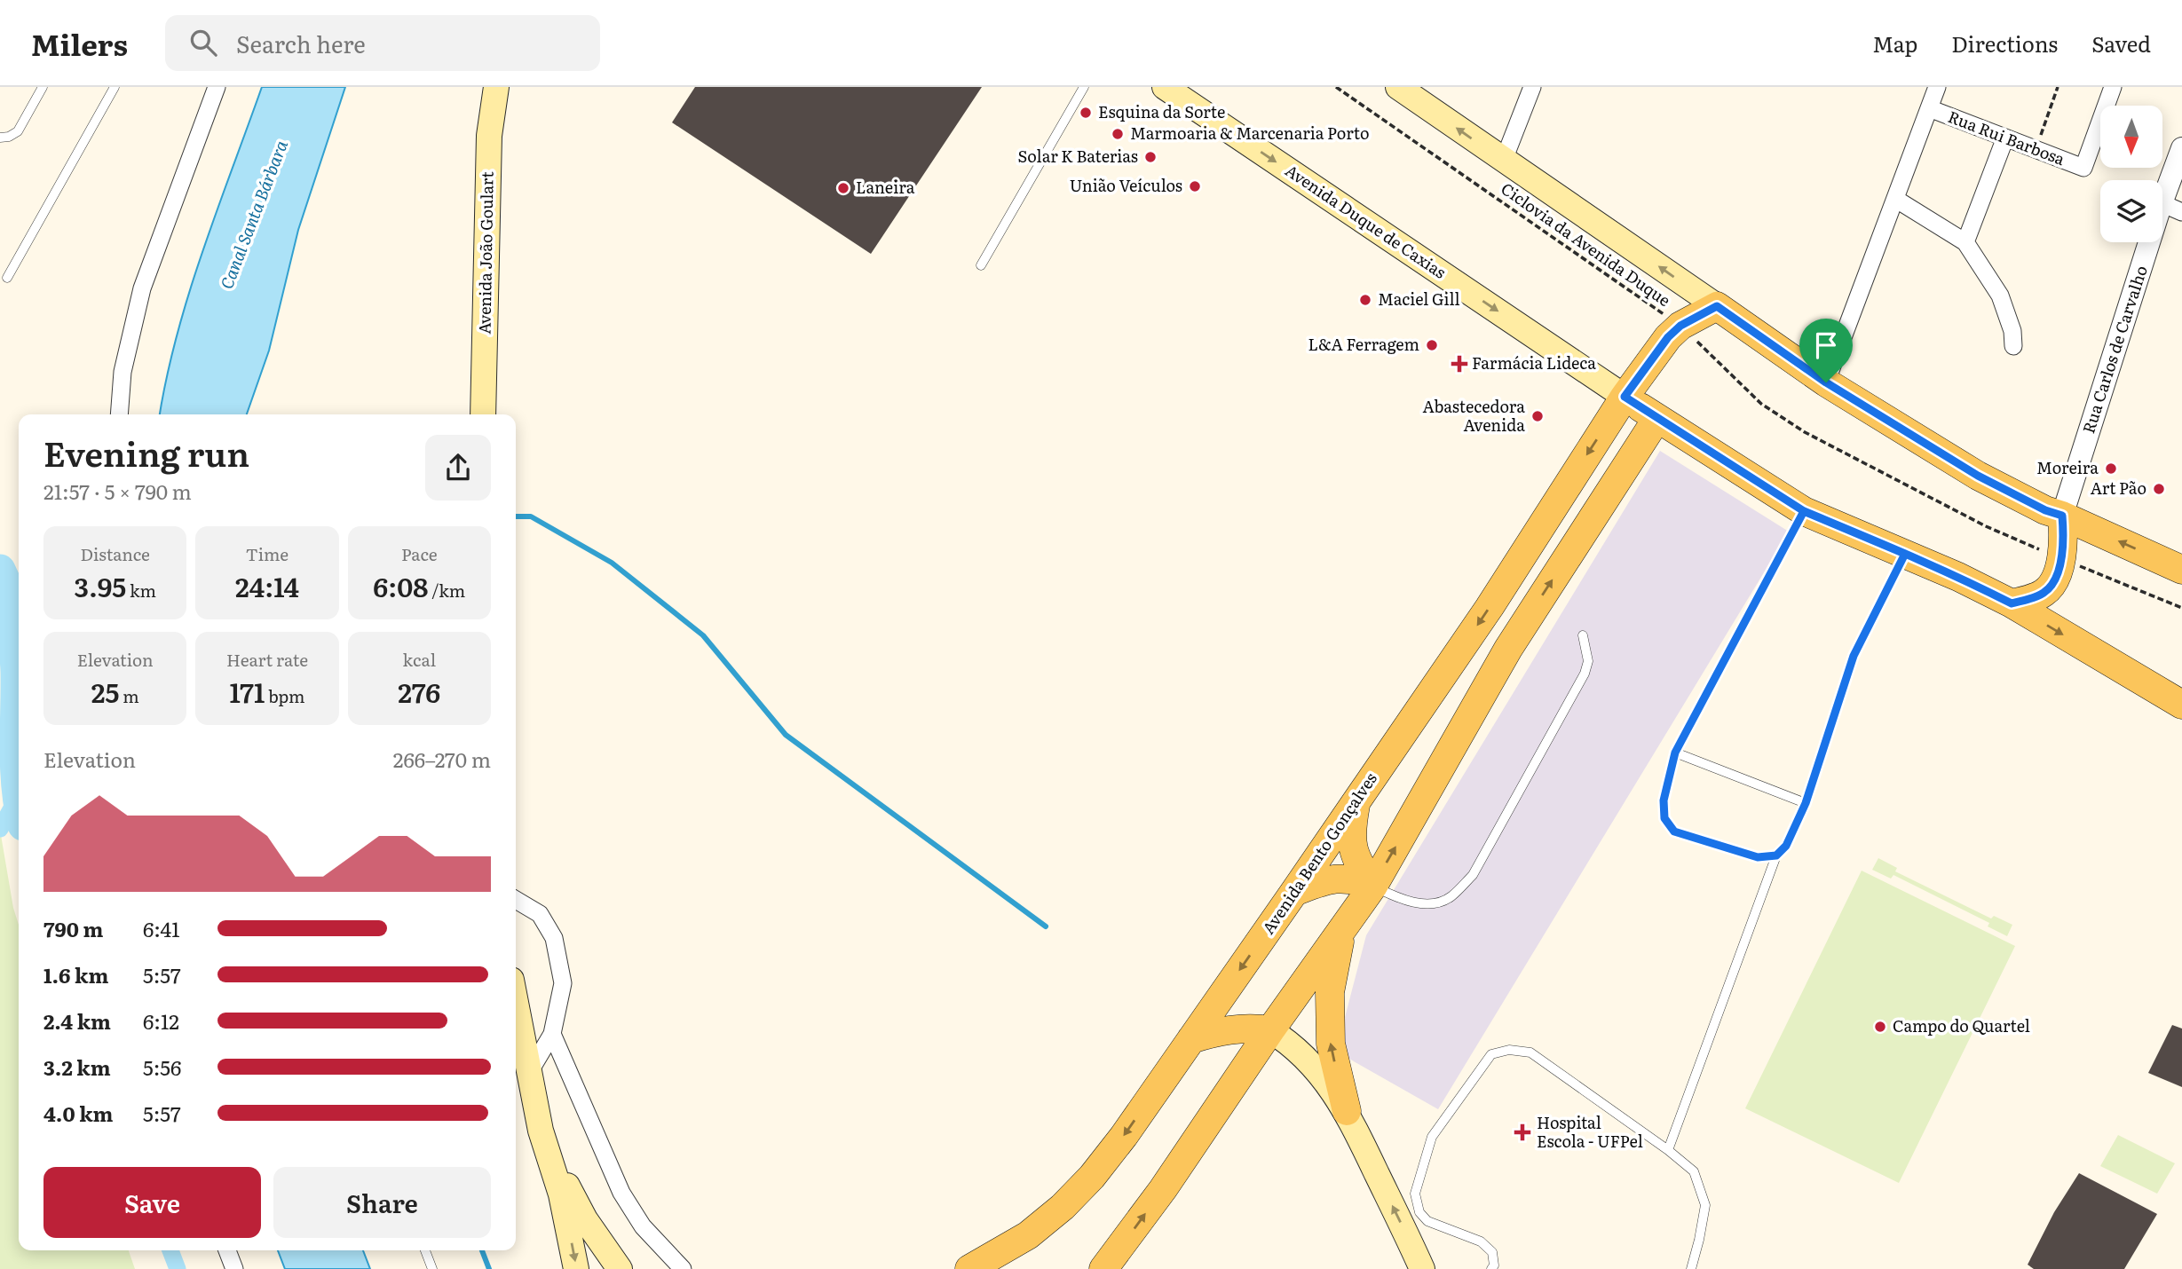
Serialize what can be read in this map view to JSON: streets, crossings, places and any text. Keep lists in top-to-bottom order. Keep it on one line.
{"streets":{"main road":["Avenida Duque de Caxias","Avenida João Goulart","Avenida Bento Gonçalves"],"street":["Rua Rui Barbosa","Rua Carlos de Carvalho"],"path":["Ciclovia da Avenida Duque"]},"crossings":[["Avenida Duque de Caxias","Avenida Bento Gonçalves"],["Ciclovia da Avenida Duque","Avenida Bento Gonçalves"]],"water":["Canal Santa Bárbara"],"places":{"other":["Esquina da Sorte","Marmoaria & Marcenaria Porto","Solar K Baterias","União Veículos","Laneira","Maciel Gill","L&A Ferragem","Abastecedora Avenida","Moreira","Art Pão","Campo do Quartel"],"health":["Farmácia Lideca","Hospital Escola - UFPel"]},"north":"bottom","page":{"header":"Milers","search":"Search here","nav":["Map","Directions","Saved"],"heading":["Evening run","21:57 · 5 × 790 m"],"stats":[["Distance","3.95 km"],["Time","24:14"],["Pace","6:08 /km"],["Elevation","25 m"],["Heart rate","171 bpm"],["kcal","276"]],"chart":["Elevation","266–270 m"],"list":[{"name":"790 m","note":"6:41"},{"name":"1.6 km","note":"5:57"},{"name":"2.4 km","note":"6:12"},{"name":"3.2 km","note":"5:56"},{"name":"4.0 km","note":"5:57"}],"buttons":["Save","Share"]}}
